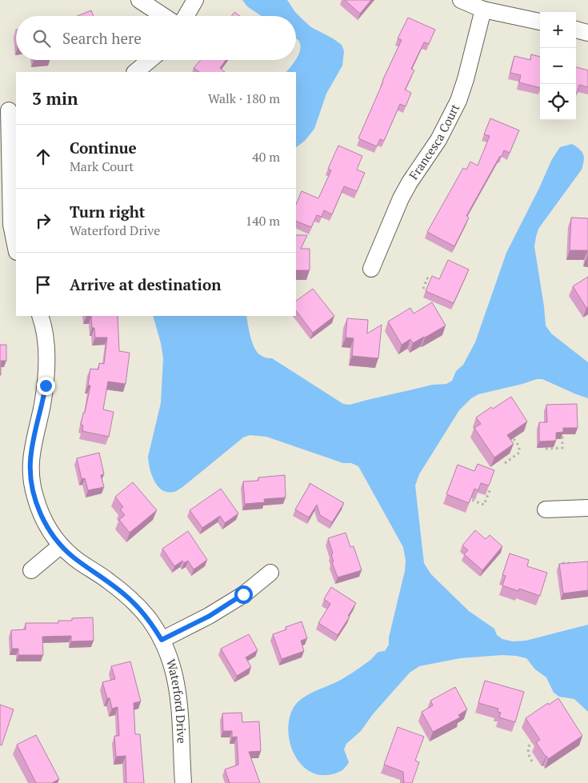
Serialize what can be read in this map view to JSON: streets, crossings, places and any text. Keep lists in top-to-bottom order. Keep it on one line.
{"streets":{"street":["Francesca Court","Waterford Drive"]},"page":{"map_buttons":["+","−"],"search":"Search here","heading":["3 min","Walk · 180 m"],"list":[["Continue","Mark Court","40 m"],["Turn right","Waterford Drive","140 m"],"Arrive at destination"]}}
